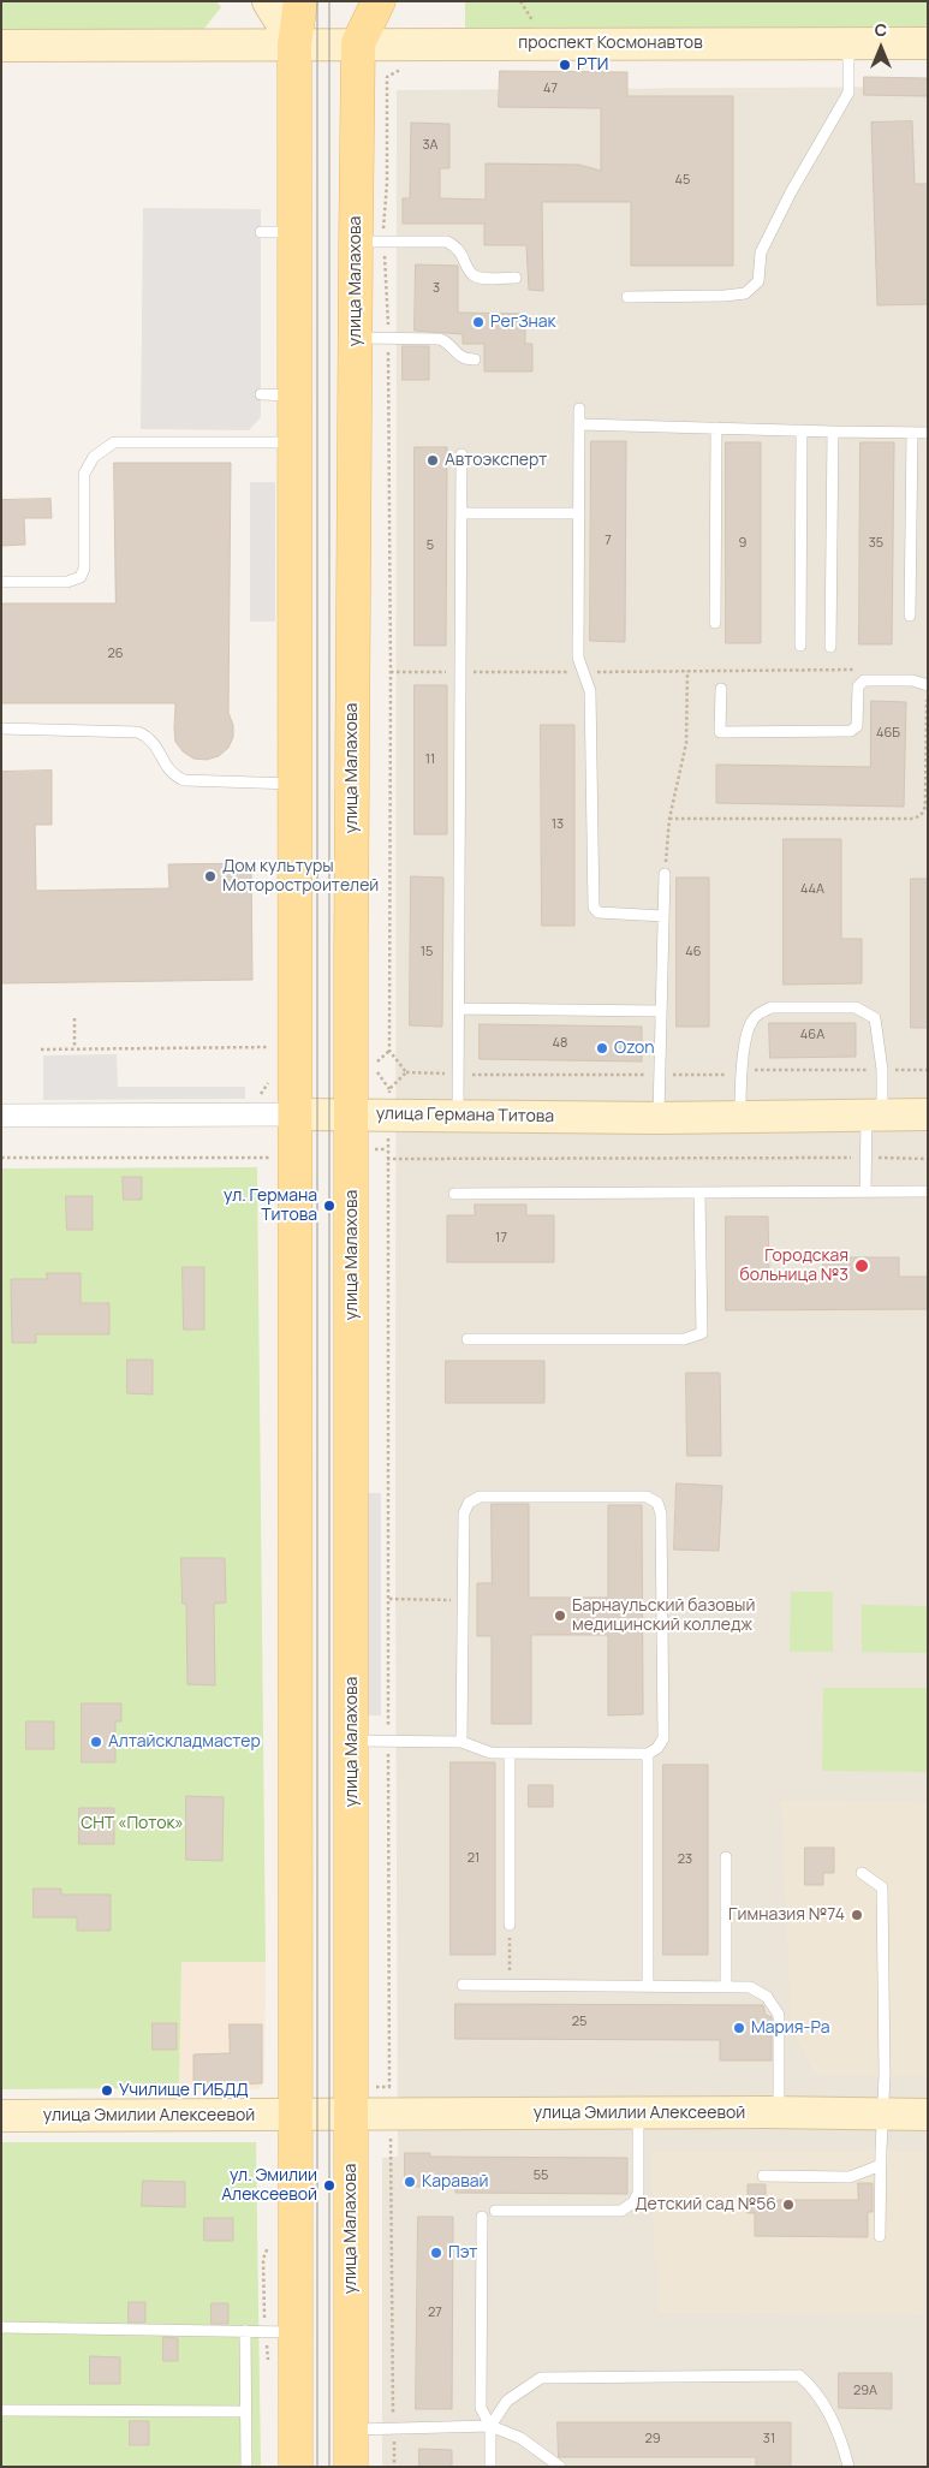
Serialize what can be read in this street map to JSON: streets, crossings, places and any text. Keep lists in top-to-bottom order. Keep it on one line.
{"streets":{"main road":["улица Малахова"],"street":["проспект Космонавтов","улица Германа Титова","улица Эмилии Алексеевой"]},"crossings":[["проспект Космонавтов","улица Малахова"],["улица Малахова","улица Германа Титова"],["улица Малахова","улица Эмилии Алексеевой"]],"parks":["СНТ «Поток»"],"places":["РТИ","РегЗнак","Автоэксперт","Дом культуры Моторостроителей","Ozon","ул. Германа Титова","Городская больница №3","Барнаульский базовый медицинский колледж","Алтайскладмастер","Гимназия №74","Мария-Ра","Училище ГИБДД","Каравай","ул. Эмилии Алексеевой","Детский сад №56","Пэт"],"house_numbers":["47","3А","45","3","7","9","35","5","26","46Б","11","13","44А","15","46","46А","48","17","21","23","25","55","27","29А","29","31"],"north":"top"}
